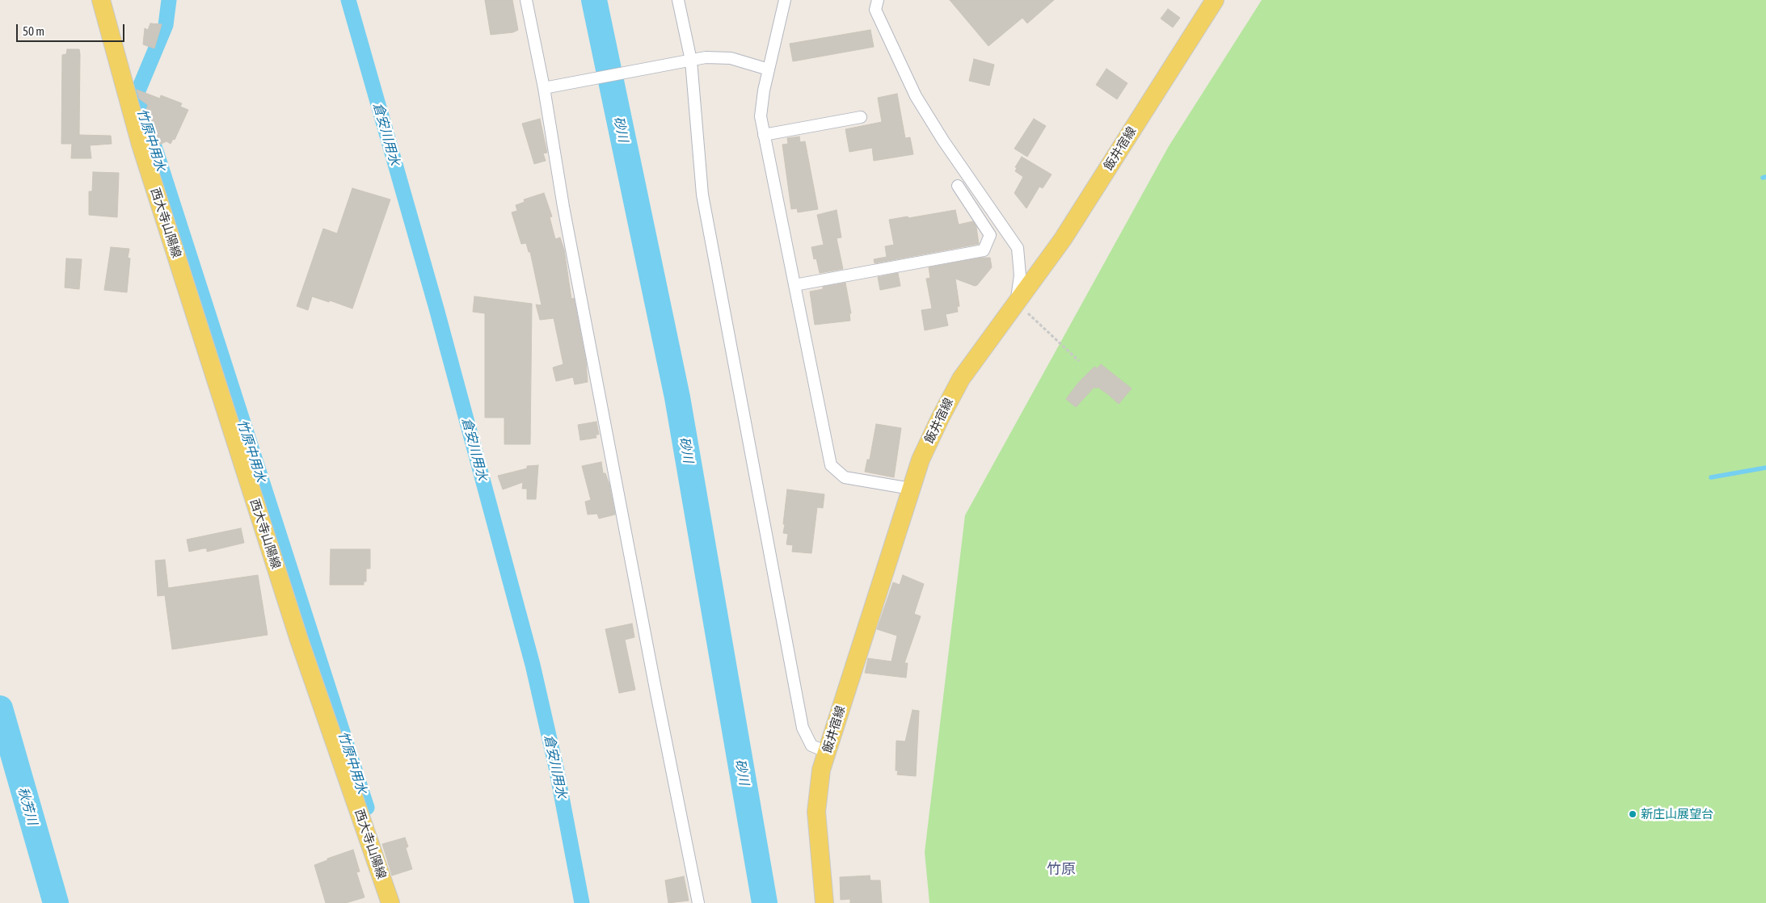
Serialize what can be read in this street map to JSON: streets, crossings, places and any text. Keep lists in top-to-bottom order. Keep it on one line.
{"streets":{"main road":["飯井宿線","西大寺山陽線"]},"districts":["竹原"],"water":["砂川","倉安川用水","竹原中用水","秋芳川"],"places":["新庄山展望台"],"scale_bar":"50 m"}
